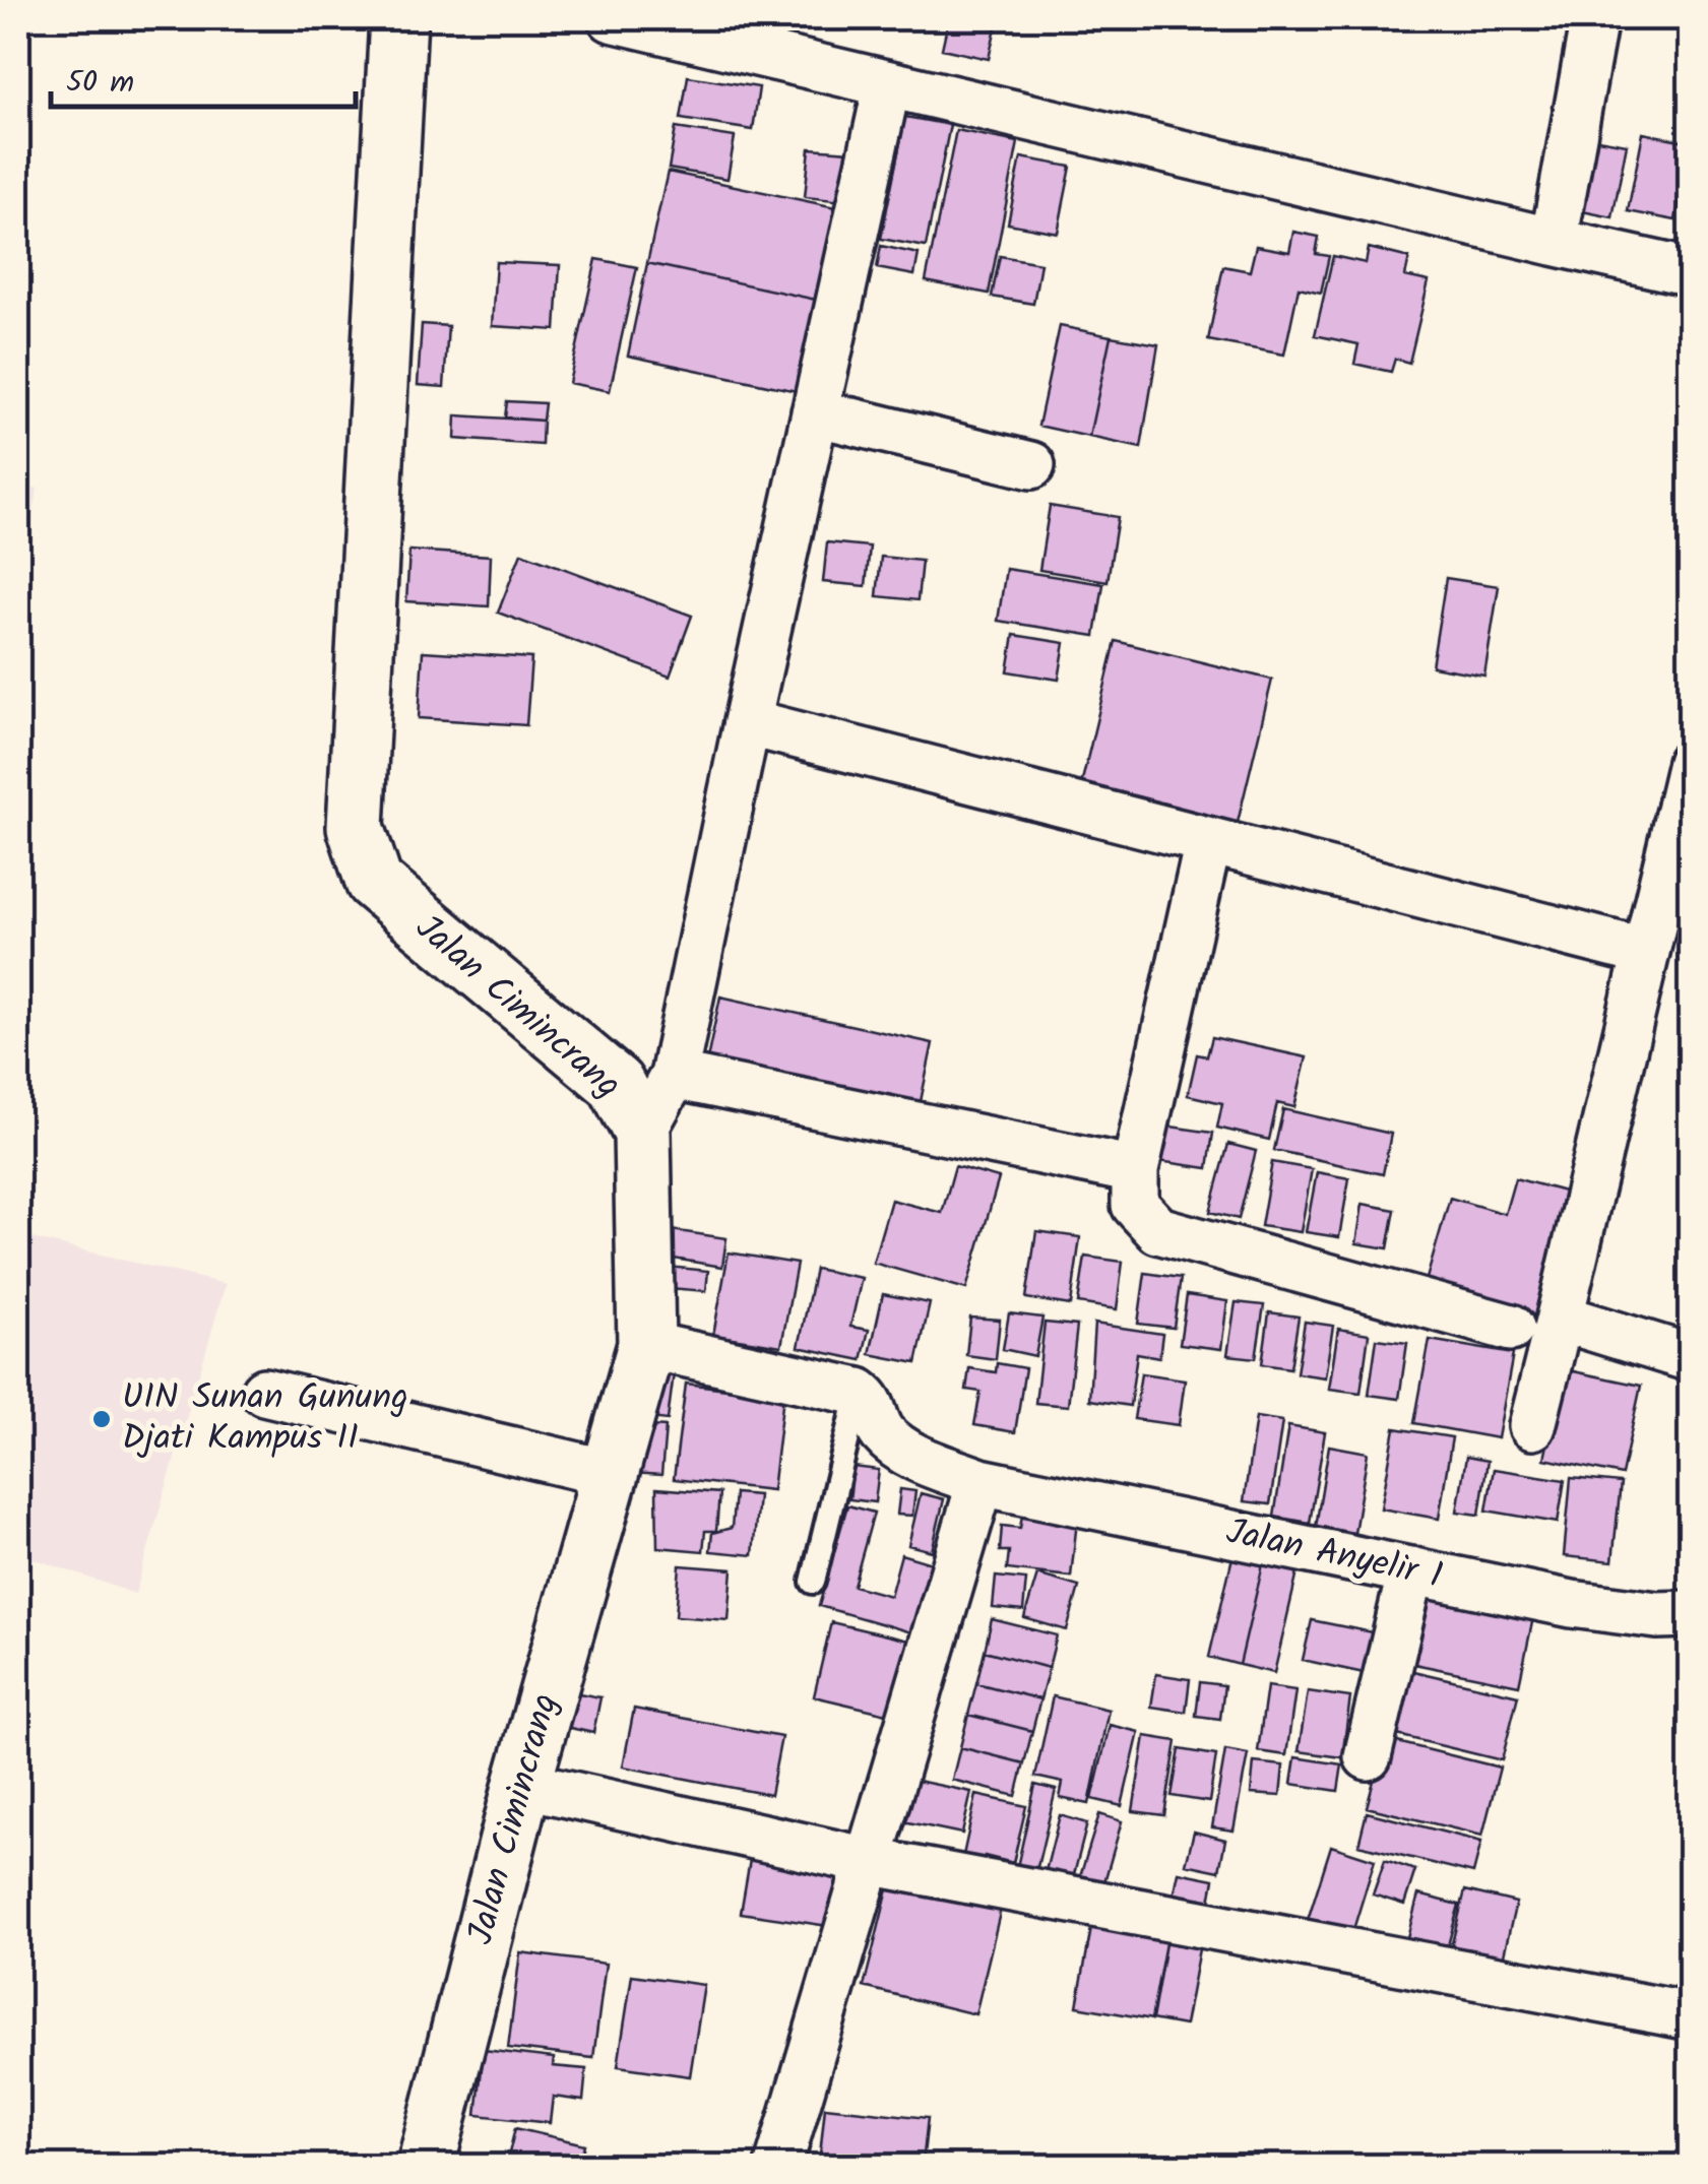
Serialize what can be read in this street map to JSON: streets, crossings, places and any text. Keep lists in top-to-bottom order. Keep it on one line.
{"streets":{"main road":["Jalan Cimincrang"],"street":["Jalan Anyelir 1"]},"places":["UIN Sunan Gunung Djati Kampus II"],"scale_bar":"50 m"}
